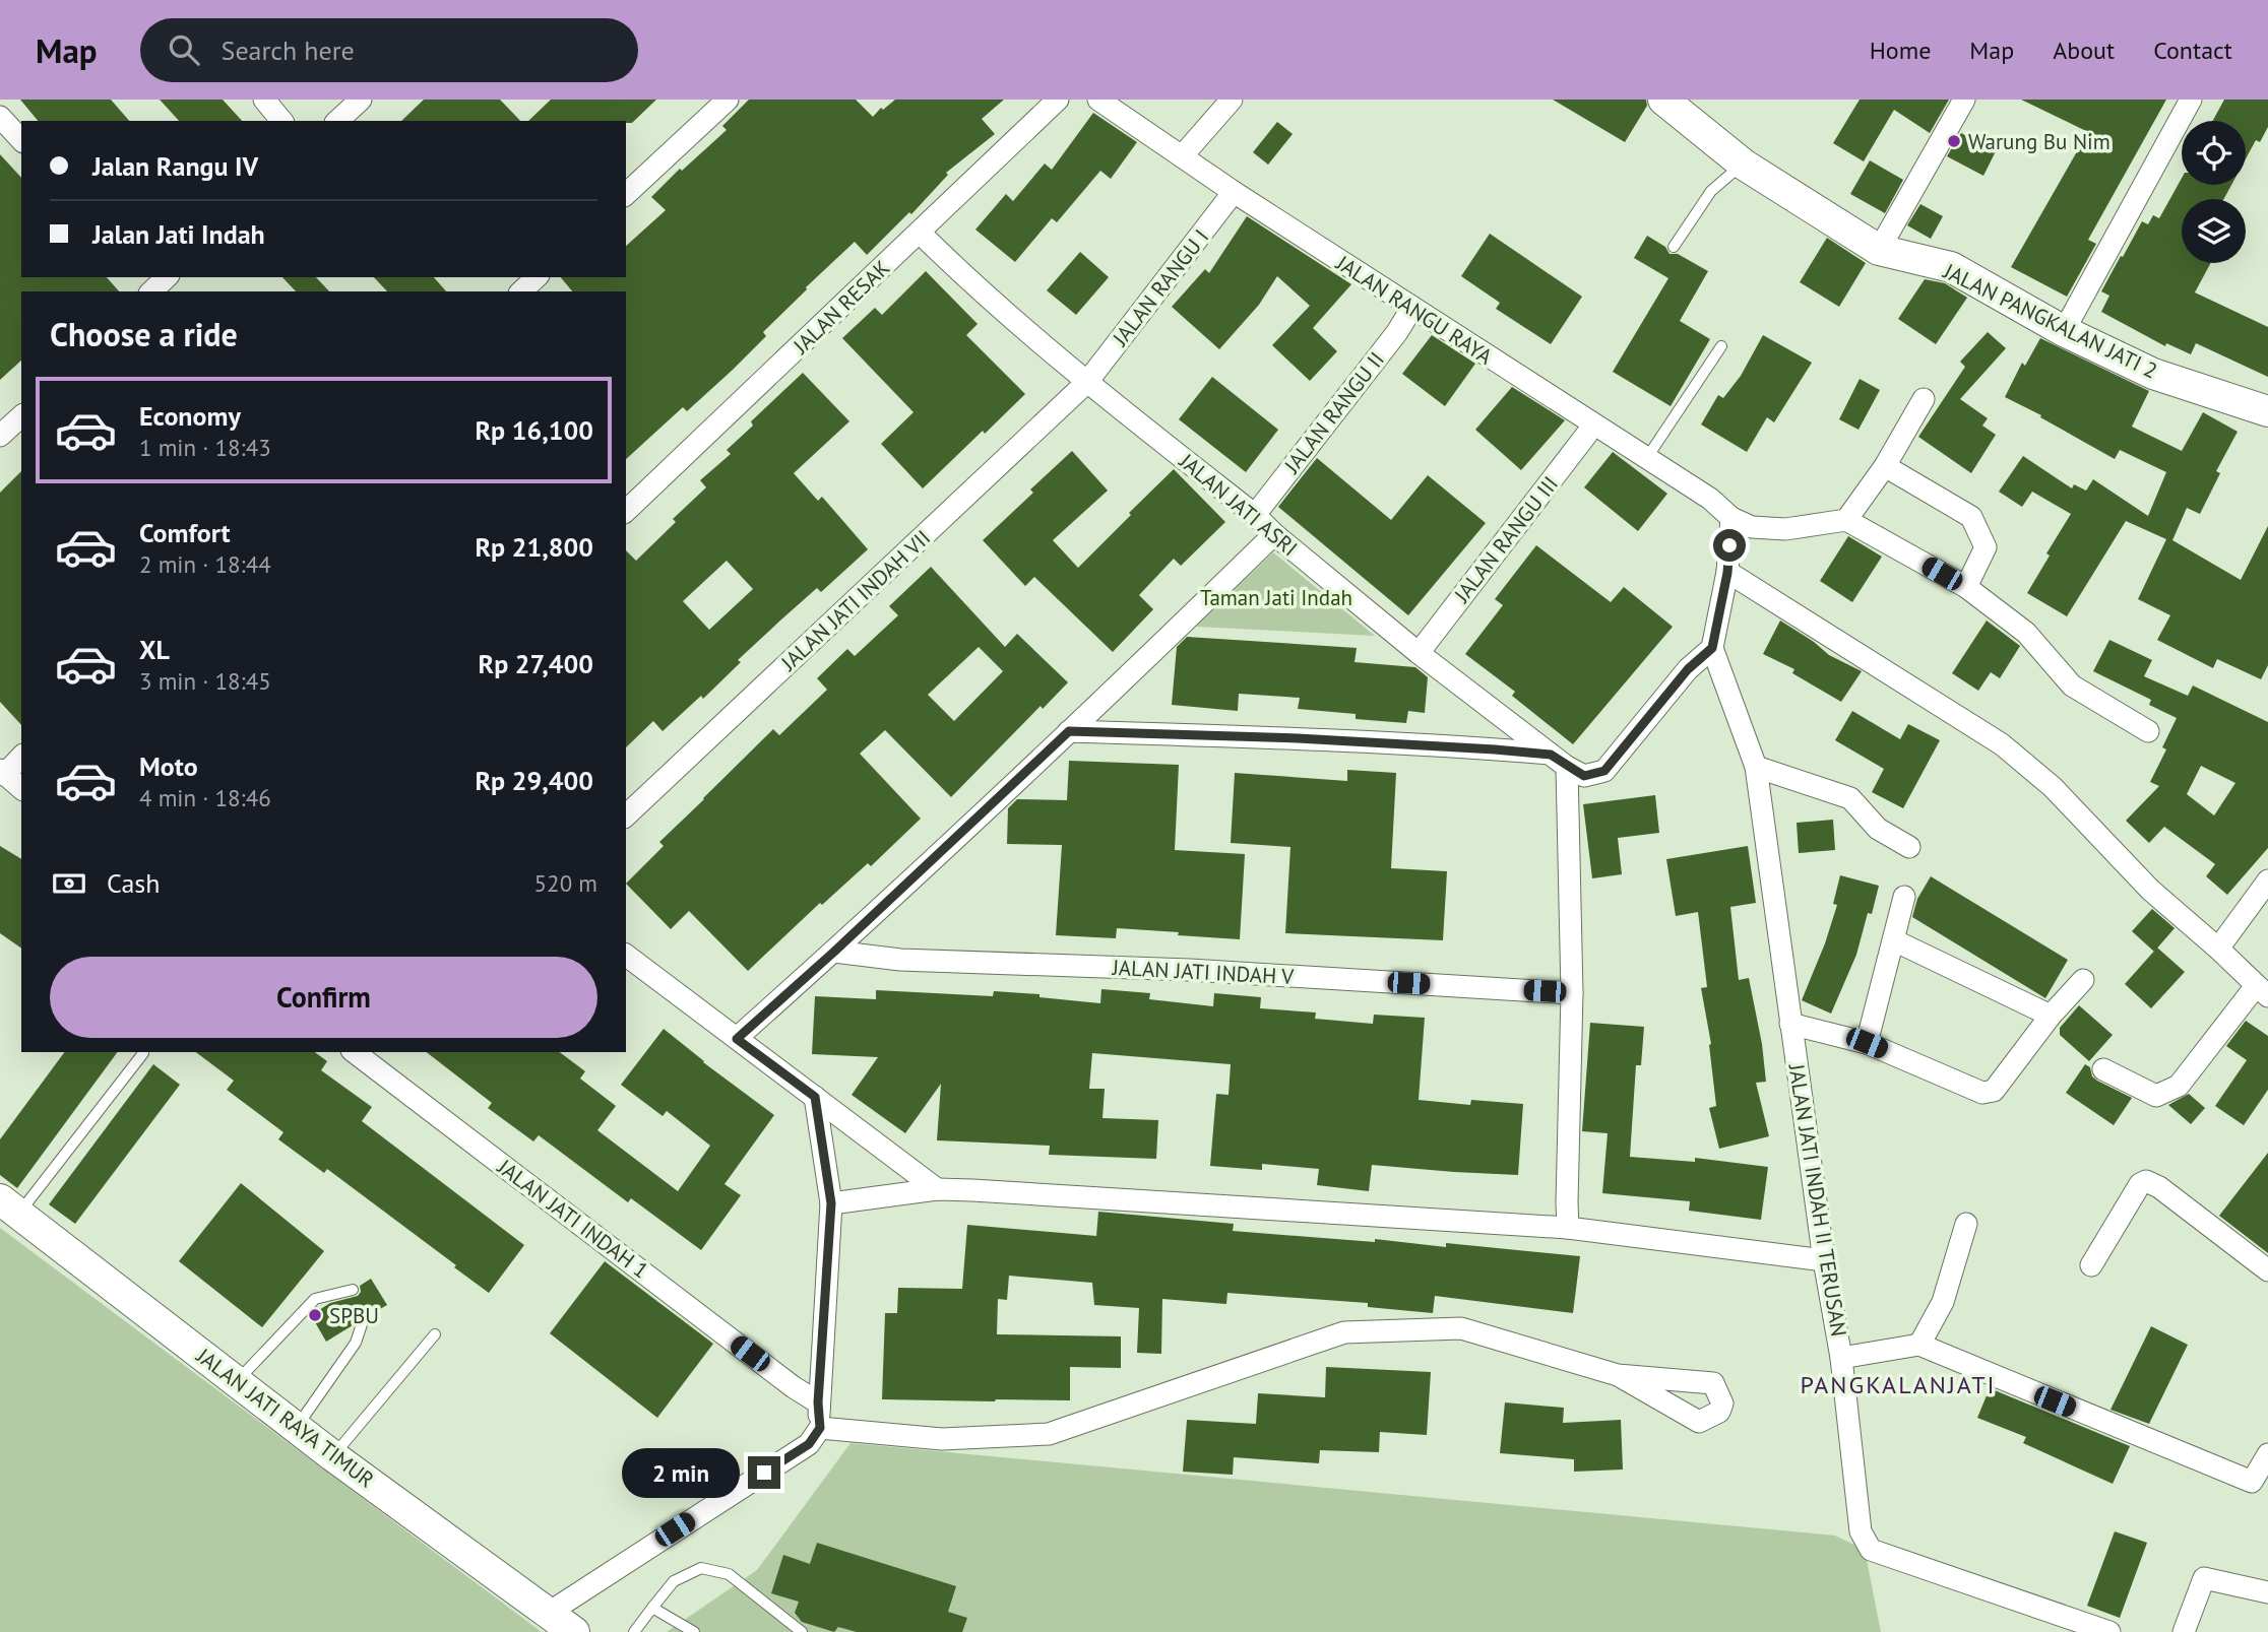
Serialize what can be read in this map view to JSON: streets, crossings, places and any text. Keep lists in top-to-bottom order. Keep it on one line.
{"streets":{"main road":["JALAN PANGKALAN JATI 2","JALAN JATI RAYA TIMUR"],"street":["JALAN RANGU I","JALAN RESAK","JALAN RANGU RAYA","JALAN RANGU II","JALAN JATI ASRI","JALAN RANGU III","JALAN JATI INDAH VII","JALAN JATI INDAH V","JALAN JATI INDAH II TERUSAN","JALAN JATI INDAH 1"]},"crossings":[["JALAN RANGU I","JALAN RANGU RAYA"],["JALAN RANGU I","JALAN JATI ASRI"],["JALAN RANGU I","JALAN JATI INDAH VII"],["JALAN RESAK","JALAN JATI ASRI"],["JALAN RANGU RAYA","JALAN RANGU II"],["JALAN RANGU RAYA","JALAN RANGU III"],["JALAN RANGU II","JALAN JATI ASRI"],["JALAN JATI ASRI","JALAN RANGU III"],["JALAN JATI ASRI","JALAN JATI INDAH VII"]],"districts":["PANGKALANJATI"],"parks":["Taman Jati Indah"],"places":["Warung Bu Nim","SPBU"],"page":{"header":"Map","search":"Search here","nav":["Home","Map","About","Contact"],"banner":["Jalan Rangu IV","Jalan Jati Indah"],"heading":"Choose a ride","list":[{"name":"Economy","note":"1 min · 18:43","value":"Rp 16,100"},{"name":"Comfort","note":"2 min · 18:44","value":"Rp 21,800"},{"name":"XL","note":"3 min · 18:45","value":"Rp 27,400"},{"name":"Moto","note":"4 min · 18:46","value":"Rp 29,400"}],"pay":["Cash","520 m"],"buttons":"Confirm","bubble":"2 min"}}
